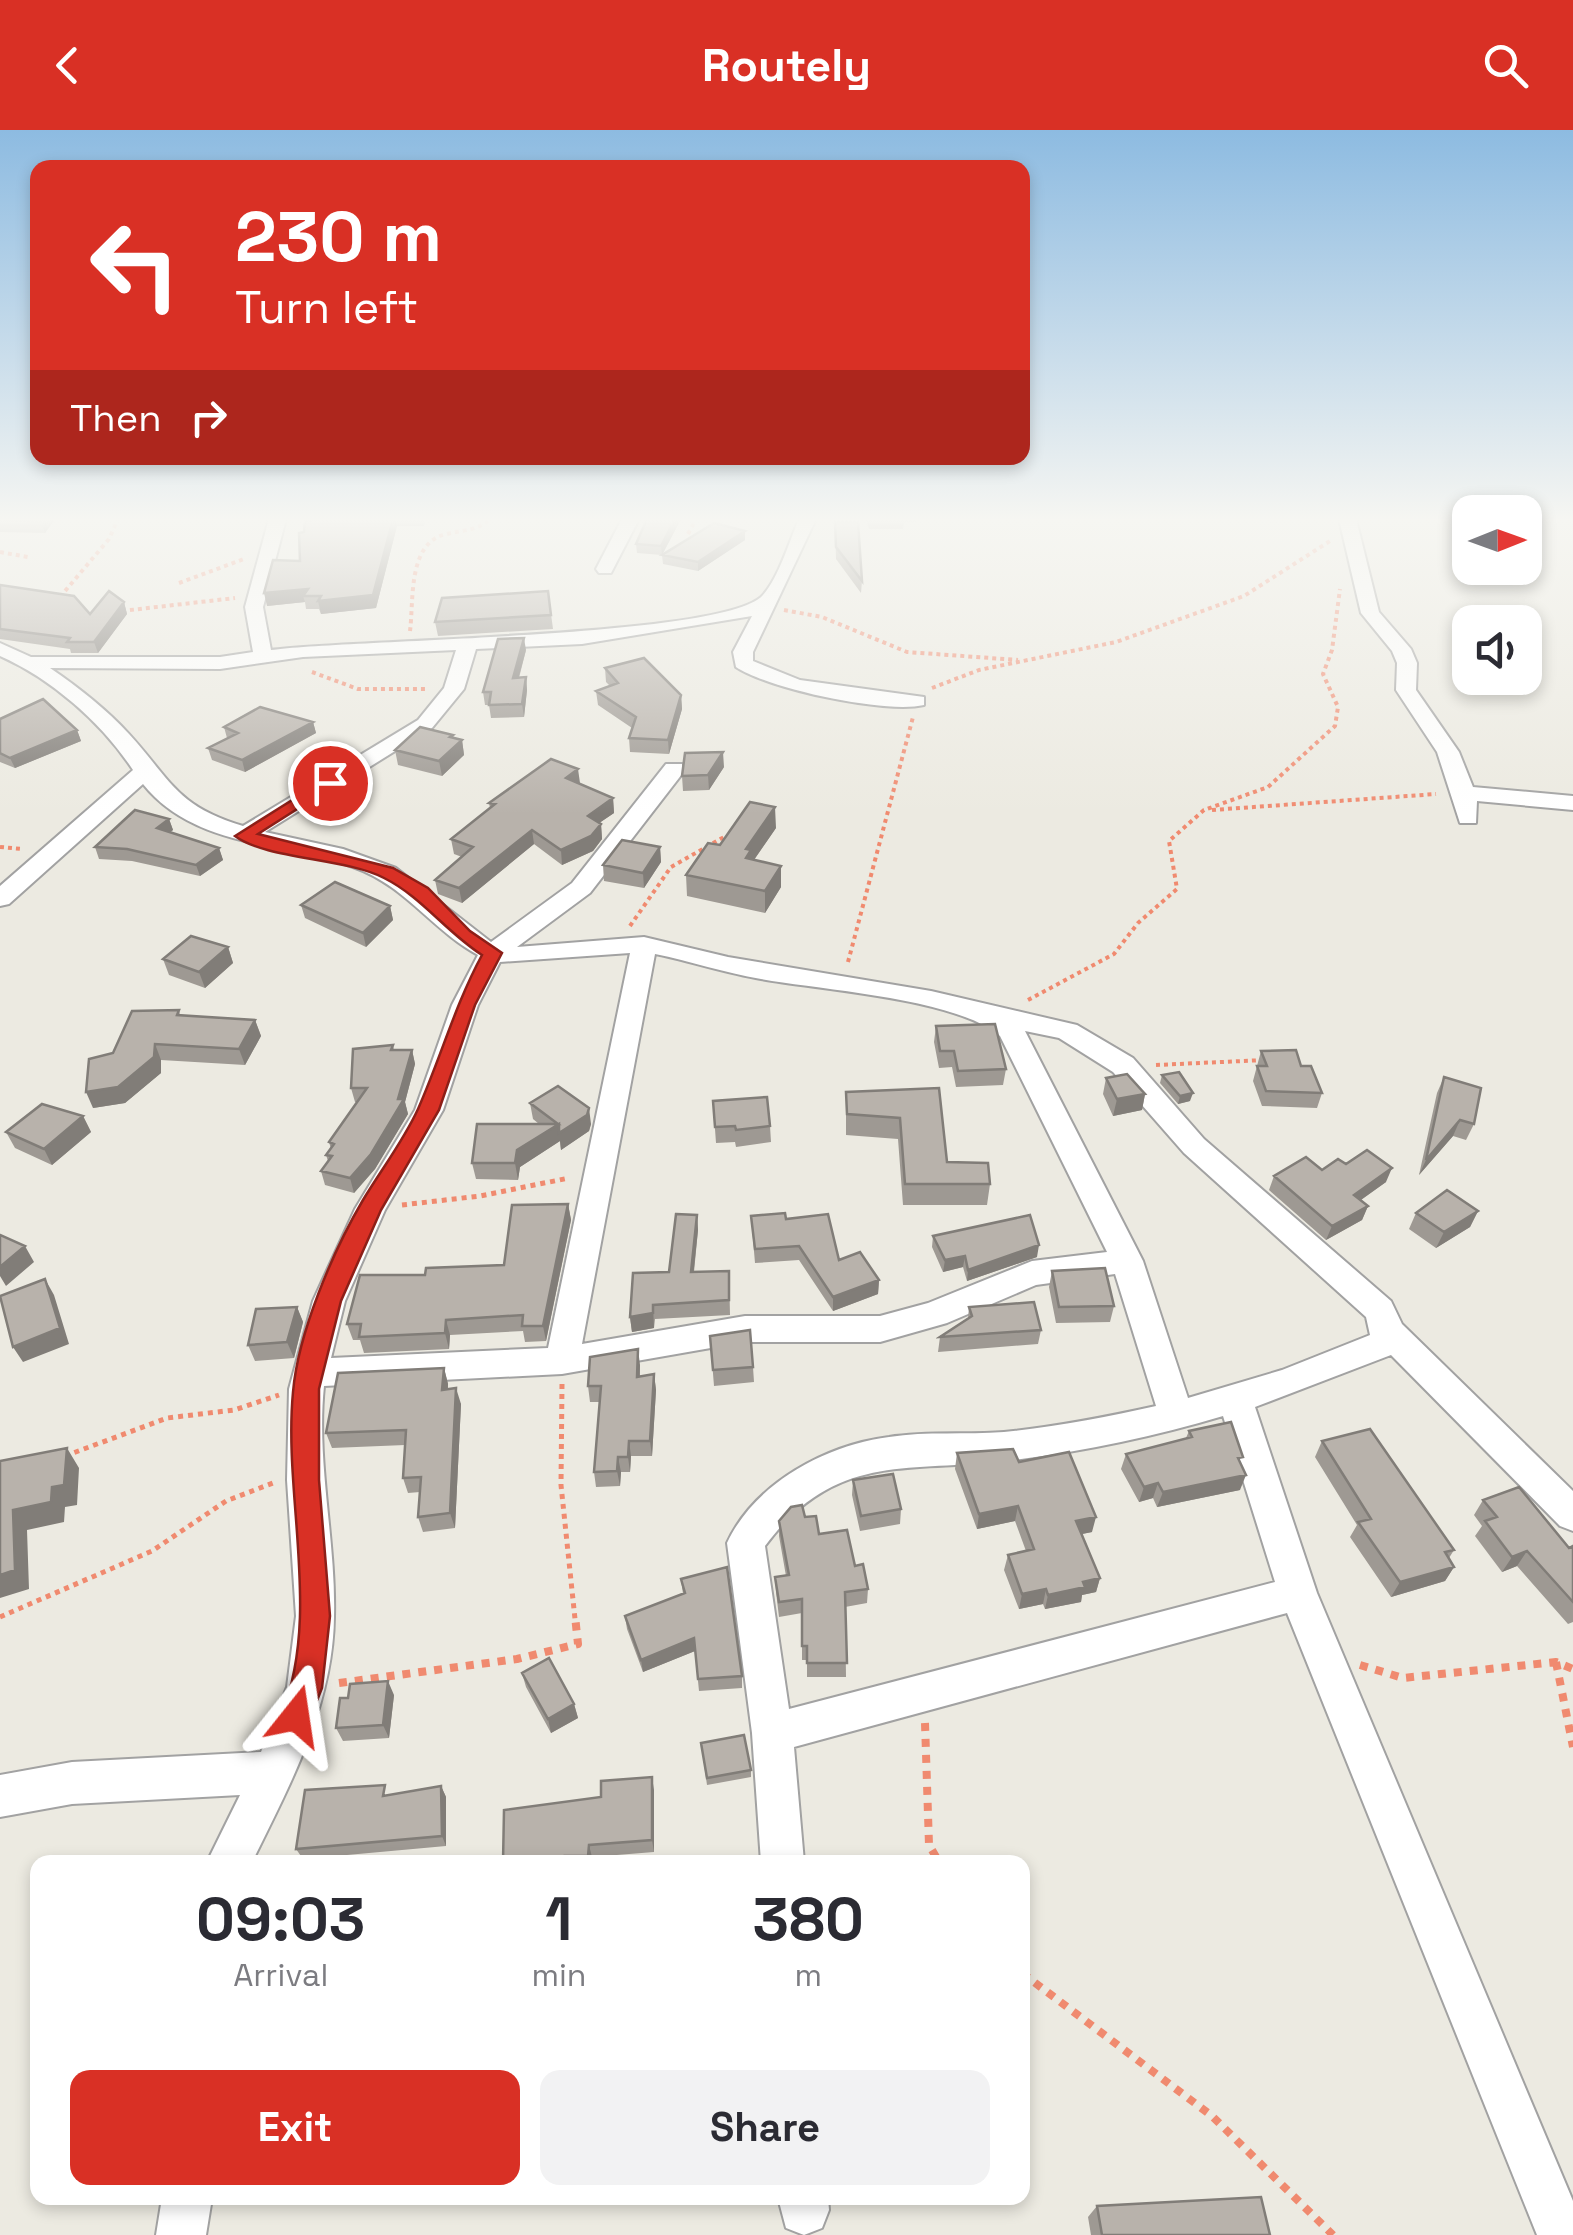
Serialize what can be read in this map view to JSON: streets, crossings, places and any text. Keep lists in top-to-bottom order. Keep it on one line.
{"north":"right","page":{"header":"Routely","turn":["230 m","Turn left"],"then":"Then","eta":["09:03","Arrival","1","min","380","m"],"buttons":["Exit","Share"]}}
